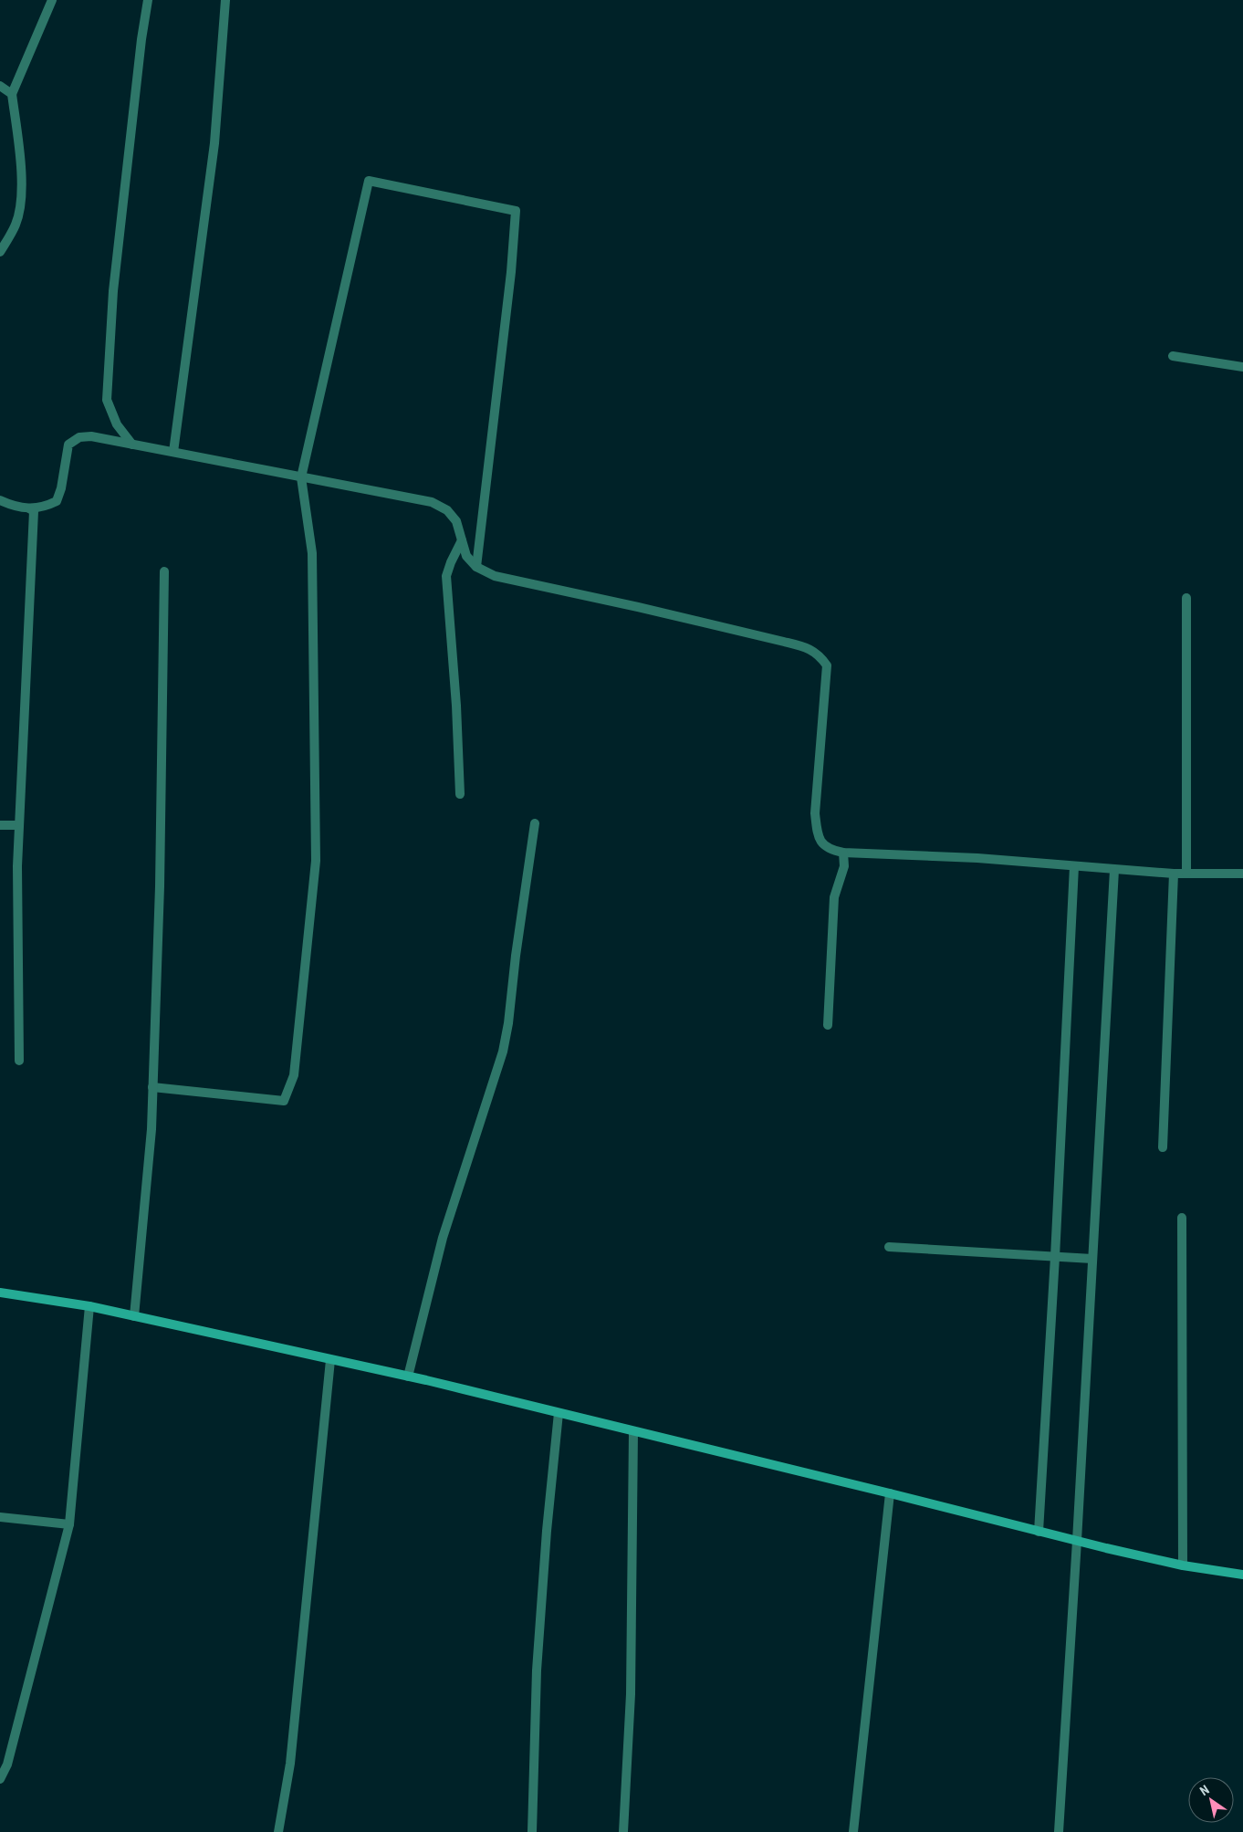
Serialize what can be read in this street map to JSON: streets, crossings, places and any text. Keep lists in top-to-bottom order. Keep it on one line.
{"north":"top left"}
